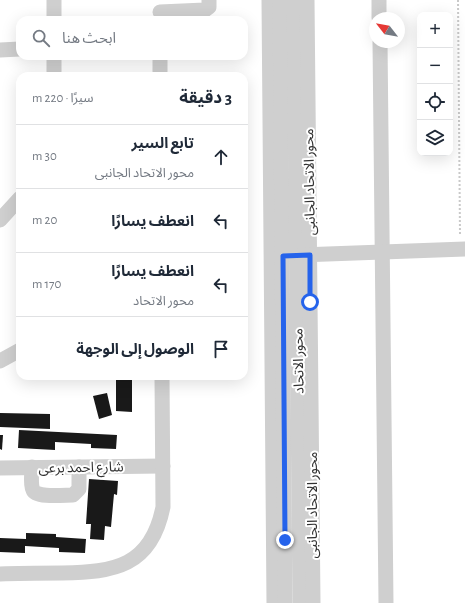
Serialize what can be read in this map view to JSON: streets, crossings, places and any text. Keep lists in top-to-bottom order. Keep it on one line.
{"streets":{"street":["محور الاتحاد الجانبى","محور الاتحاد","شارع احمد برعى"]},"crossings":[["محور الاتحاد الجانبى","محور الاتحاد"]],"north":"top left","page":{"map_buttons":["+","−"],"search":"ابحث هنا","heading":["3 دقيقة","سيرًا · 220 m"],"list":[["تابع السير","محور الاتحاد الجانبى","30 m"],["انعطف يسارًا","20 m"],["انعطف يسارًا","محور الاتحاد","170 m"],"الوصول إلى الوجهة"]}}
